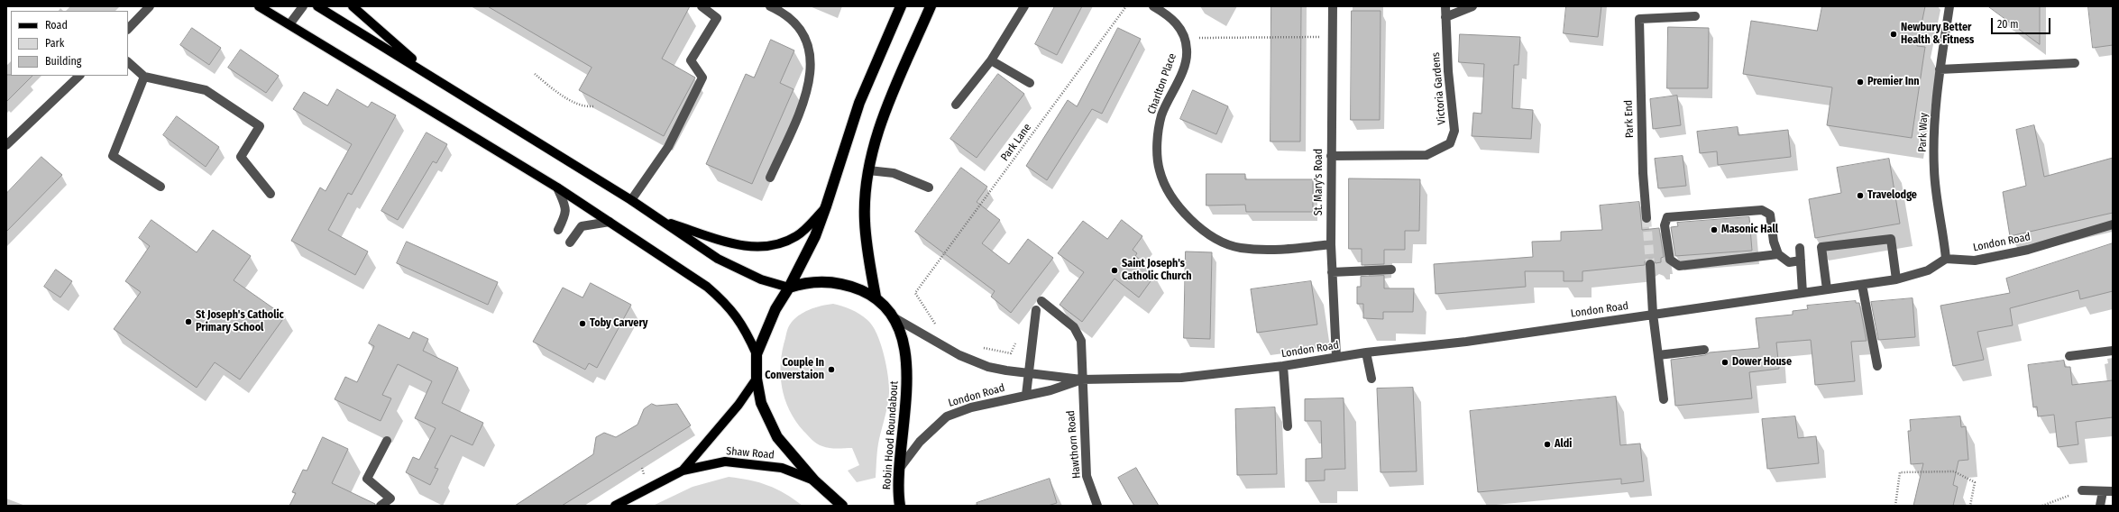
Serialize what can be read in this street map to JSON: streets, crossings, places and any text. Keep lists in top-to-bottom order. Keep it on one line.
{"streets":{"highway":["Robin Hood Roundabout"],"main road":["Shaw Road"],"street":["Charlton Place","Victoria Gardens","Park End","Park Way","St. Mary's Road","London Road","Hawthorn Road"],"path":["Park Lane"]},"crossings":[["Charlton Place","St. Mary's Road"],["Victoria Gardens","St. Mary's Road"],["Park Way","London Road"],["St. Mary's Road","London Road"],["London Road","Robin Hood Roundabout"],["London Road","Hawthorn Road"]],"places":["Newbury Better Health & Fitness","Premier Inn","Travelodge","Masonic Hall","Saint Joseph's Catholic Church","St Joseph's Catholic Primary School","Toby Carvery","Dower House","Couple In Converstaion","Aldi"],"legend":["Road","Park","Building"],"scale_bar":"20 m"}
